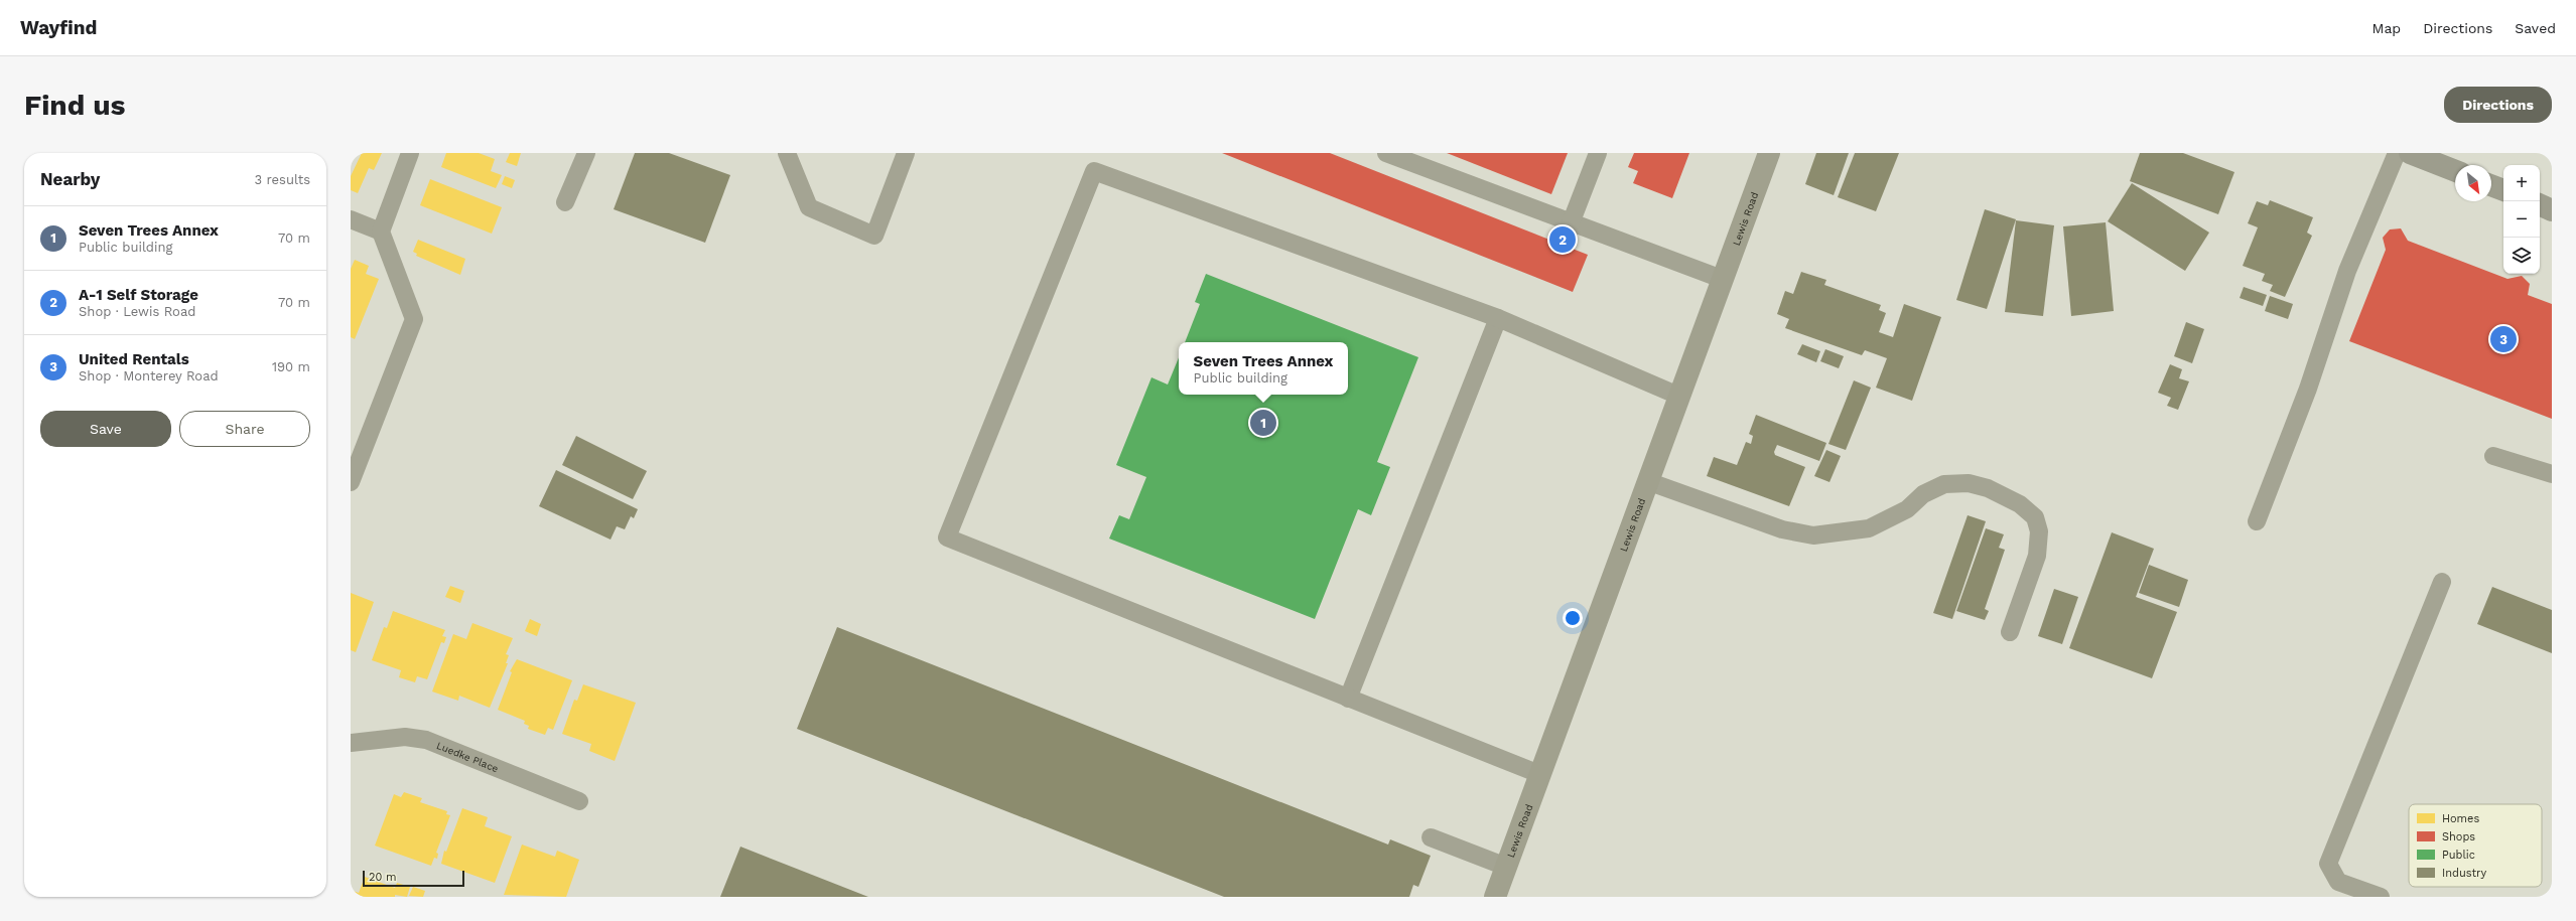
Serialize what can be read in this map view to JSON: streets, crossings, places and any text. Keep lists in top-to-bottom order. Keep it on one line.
{"streets":{"street":["Lewis Road"],"lane":["Luedke Place"]},"legend":["Homes","Shops","Public","Industry"],"scale_bar":"20 m","north":"bottom right","page":{"header":"Wayfind","nav":["Map","Directions","Saved"],"buttons":["Directions",["Save","Share"]],"title":"Find us","heading":["Nearby","3 results"],"map_buttons":["+","−"],"list":[{"mark":"1","name":"Seven Trees Annex","note":"Public building","value":"70 m"},{"mark":"2","name":"A-1 Self Storage","note":"Shop · Lewis Road","value":"70 m"},{"mark":"3","name":"United Rentals","note":"Shop · Monterey Road","value":"190 m"}],"pins":["2","3","1"],"popup":["Seven Trees Annex","Public building"],"scale":"20 m"}}
